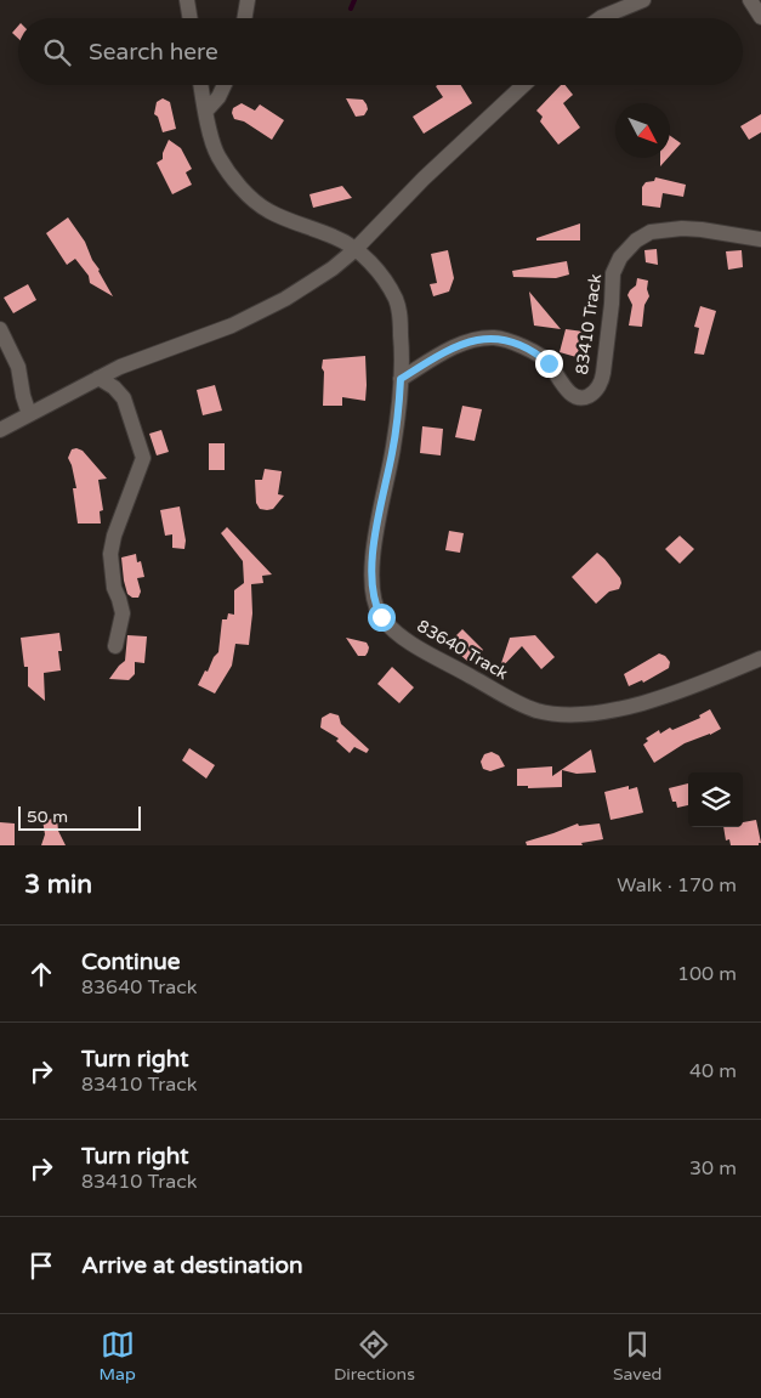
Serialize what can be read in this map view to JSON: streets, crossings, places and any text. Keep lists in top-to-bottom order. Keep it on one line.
{"streets":{"street":["83410 Track","83640 Track"]},"crossings":[["83410 Track","83640 Track"]],"scale_bar":"50 m","north":"bottom right","page":{"search":"Search here","scale":"50 m","heading":["3 min","Walk · 170 m"],"list":[["Continue","83640 Track","100 m"],["Turn right","83410 Track","40 m"],["Turn right","83410 Track","30 m"],"Arrive at destination"],"nav":["Map","Directions","Saved"]}}
